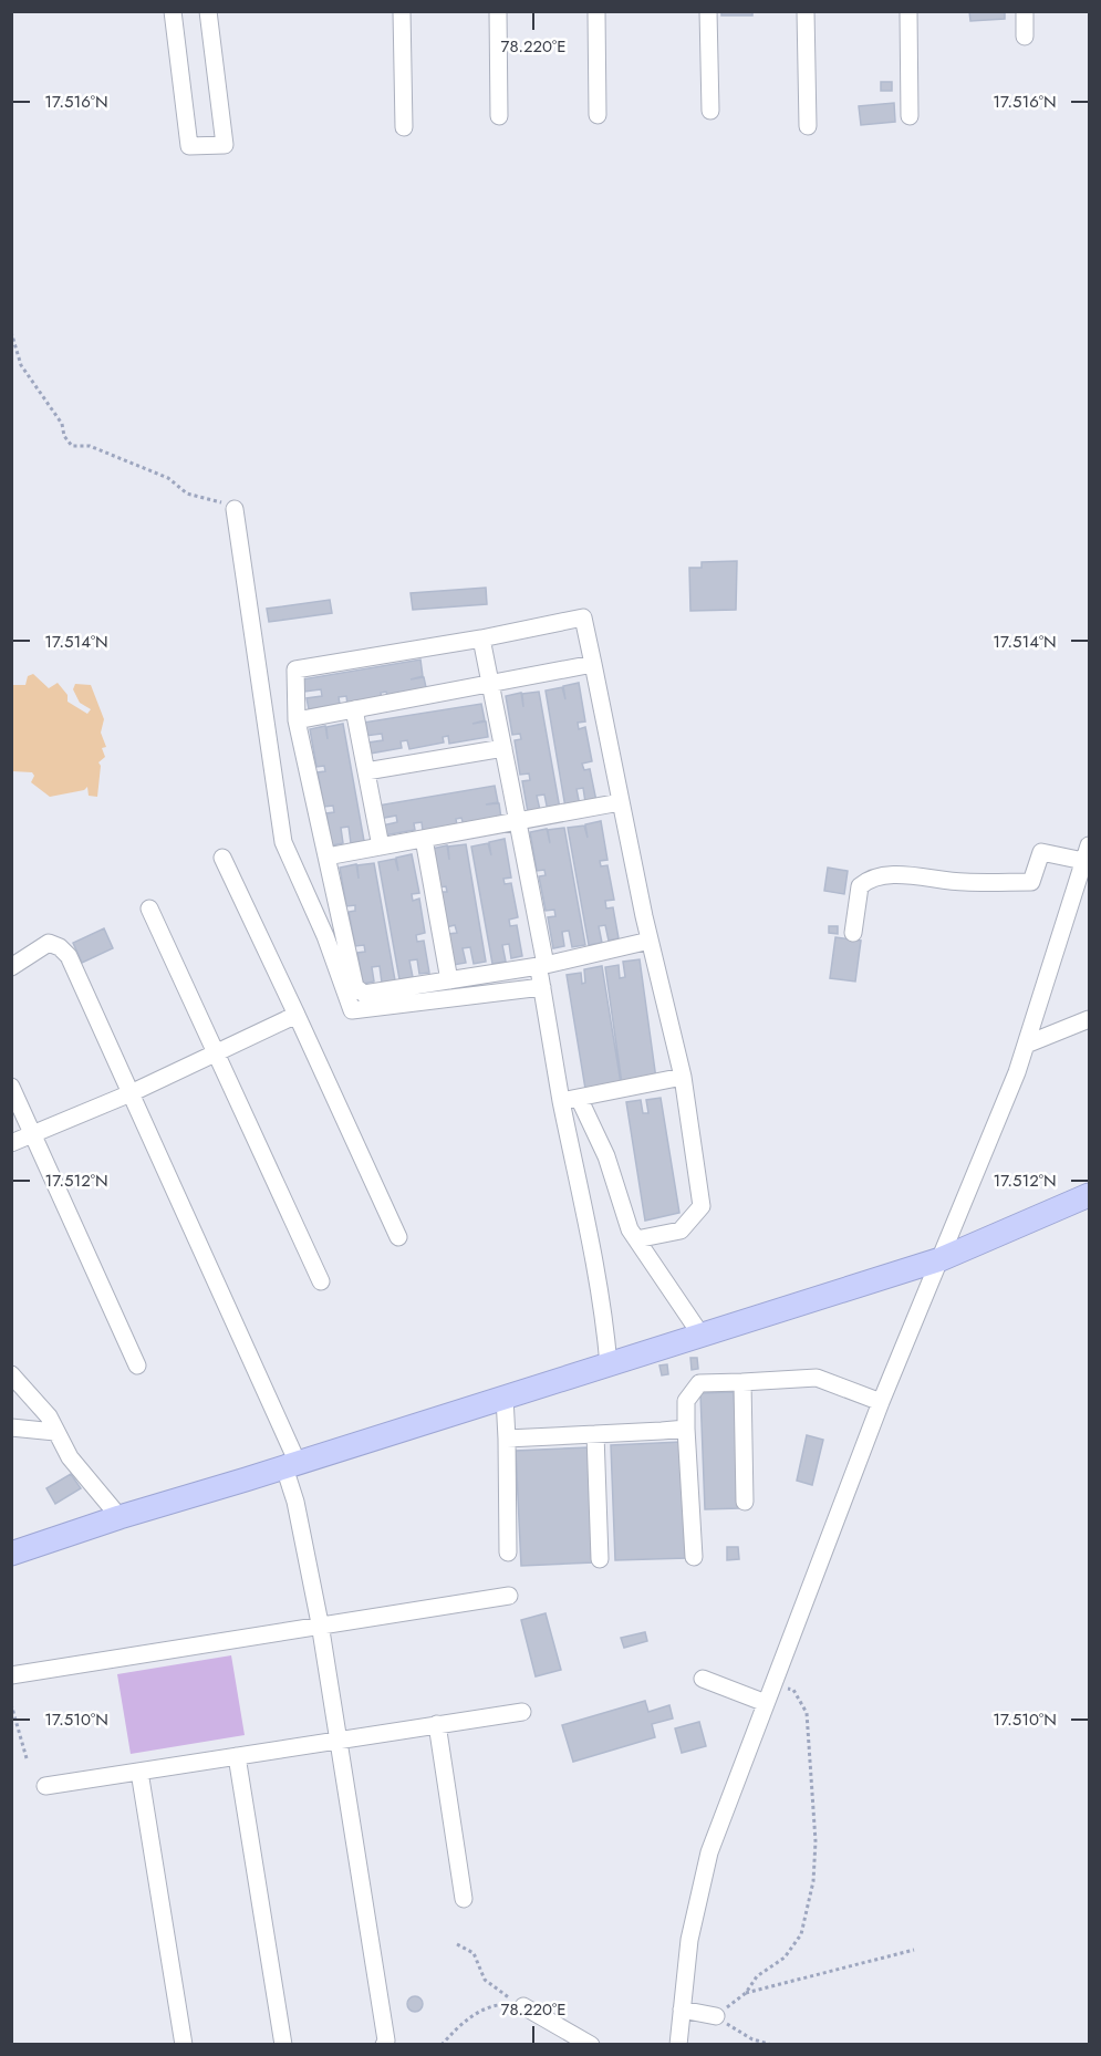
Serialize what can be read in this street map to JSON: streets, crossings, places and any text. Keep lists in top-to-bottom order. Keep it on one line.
{"coordinates":["78.220°E","17.516°N","17.514°N","17.512°N","17.510°N"]}
